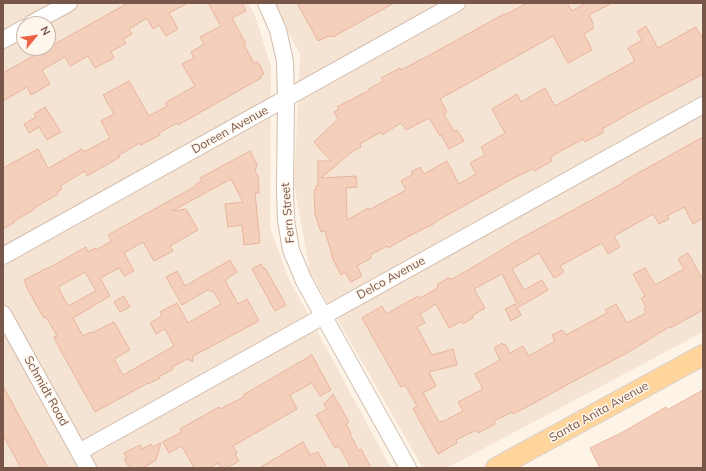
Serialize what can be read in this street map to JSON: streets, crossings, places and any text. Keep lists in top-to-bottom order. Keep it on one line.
{"streets":{"main road":["Santa Anita Avenue"],"street":["Doreen Avenue","Fern Street","Delco Avenue","Schmidt Road"]},"crossings":[["Doreen Avenue","Fern Street"],["Fern Street","Delco Avenue"],["Delco Avenue","Schmidt Road"]],"north":"top right"}
